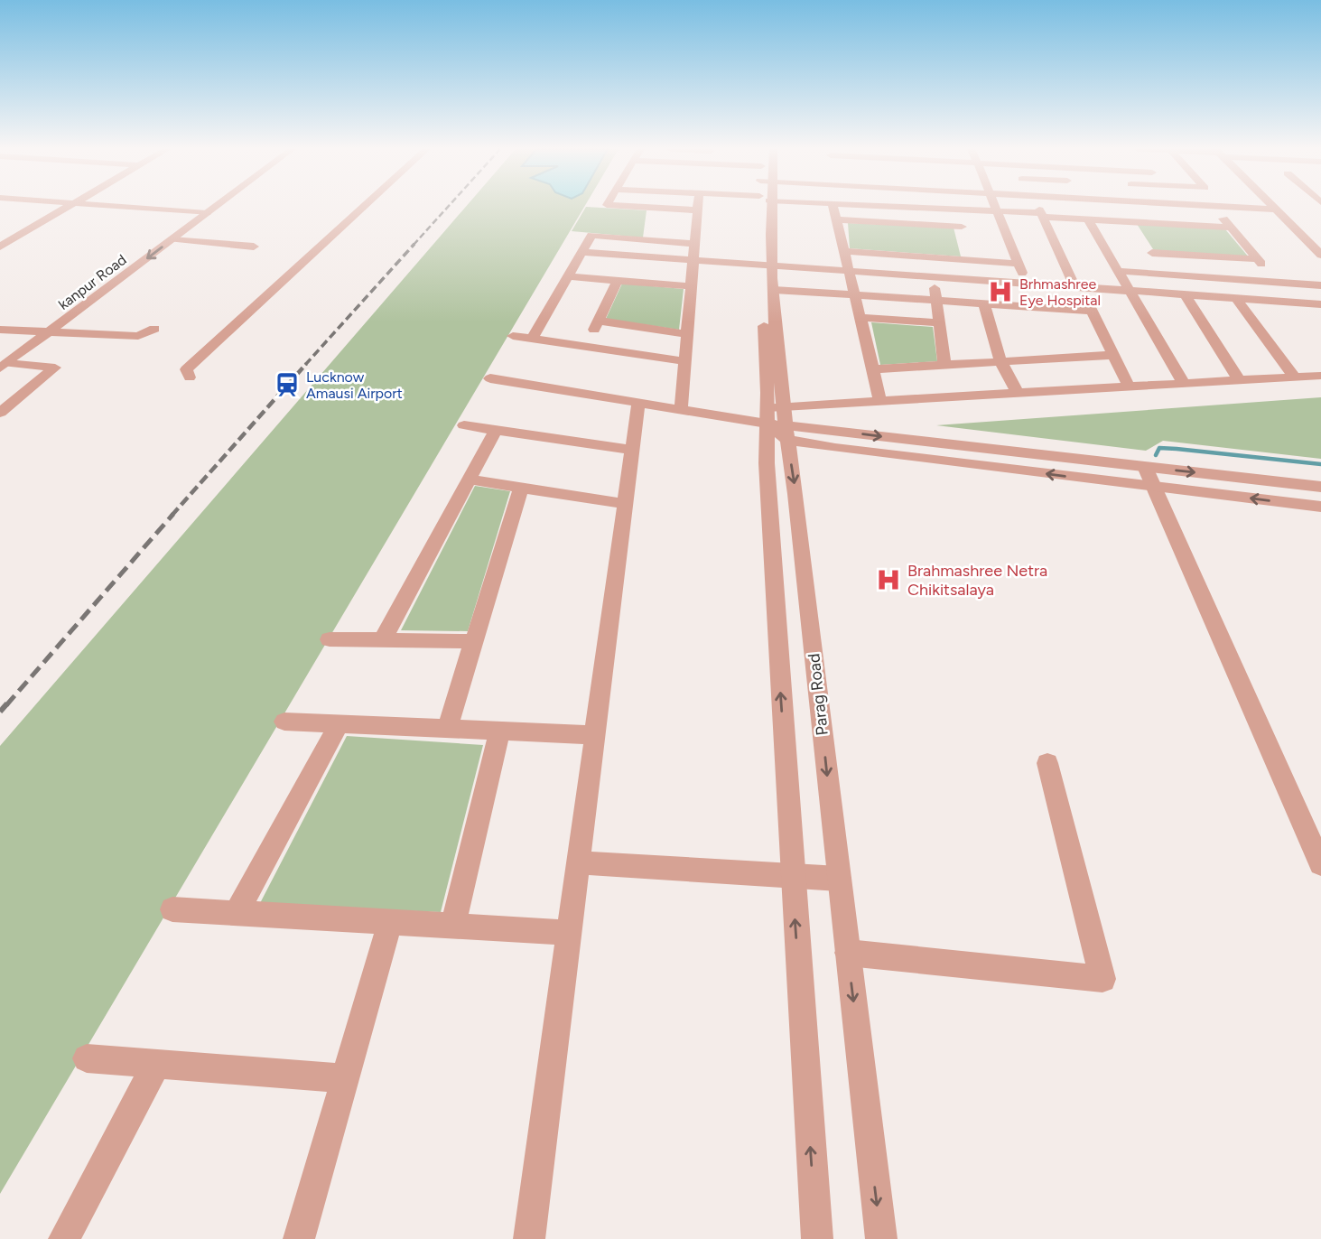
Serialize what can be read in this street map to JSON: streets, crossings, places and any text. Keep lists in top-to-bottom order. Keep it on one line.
{"streets":{"street":["kanpur Road","Parag Road"]},"places":{"hospital":["Brhmashree Eye Hospital","Brahmashree Netra Chikitsalaya"],"station":["Lucknow Amausi Airport"]}}
